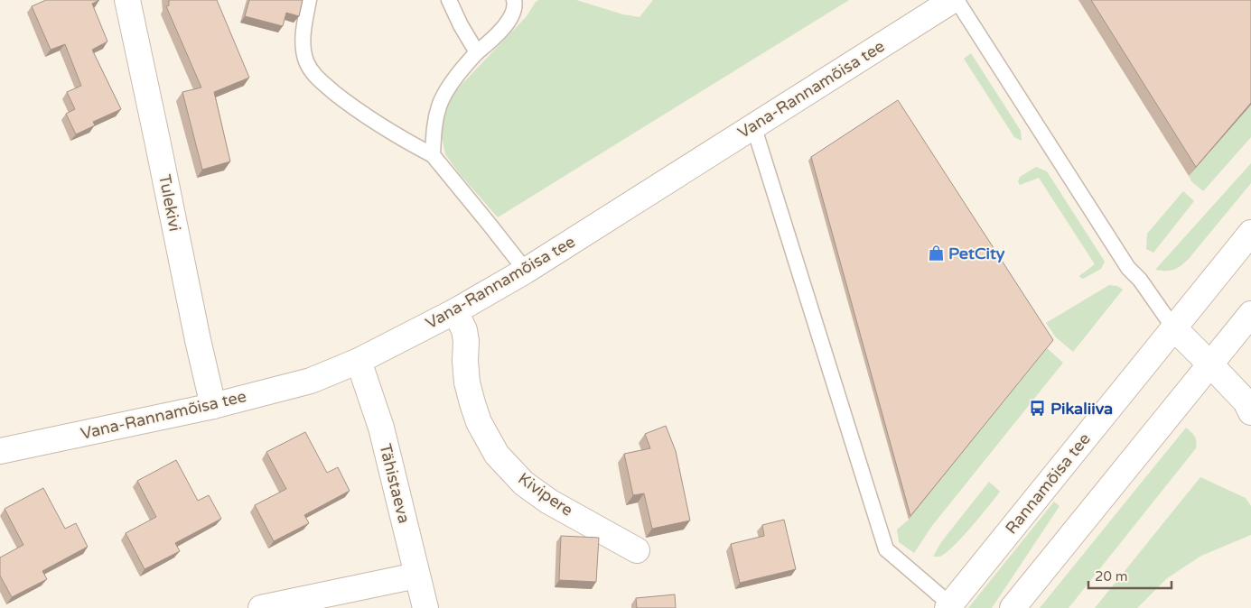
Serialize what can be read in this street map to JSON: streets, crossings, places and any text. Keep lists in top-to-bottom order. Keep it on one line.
{"streets":{"street":["Vana-Rannamõisa tee","Tulekivi","Tähistaeva","Rannamõisa tee","Kivipere"]},"crossings":[["Vana-Rannamõisa tee","Tulekivi"],["Vana-Rannamõisa tee","Tähistaeva"],["Vana-Rannamõisa tee","Kivipere"]],"places":{"shop":["PetCity"],"bus stop":["Pikaliiva"]},"scale_bar":"20 m"}
